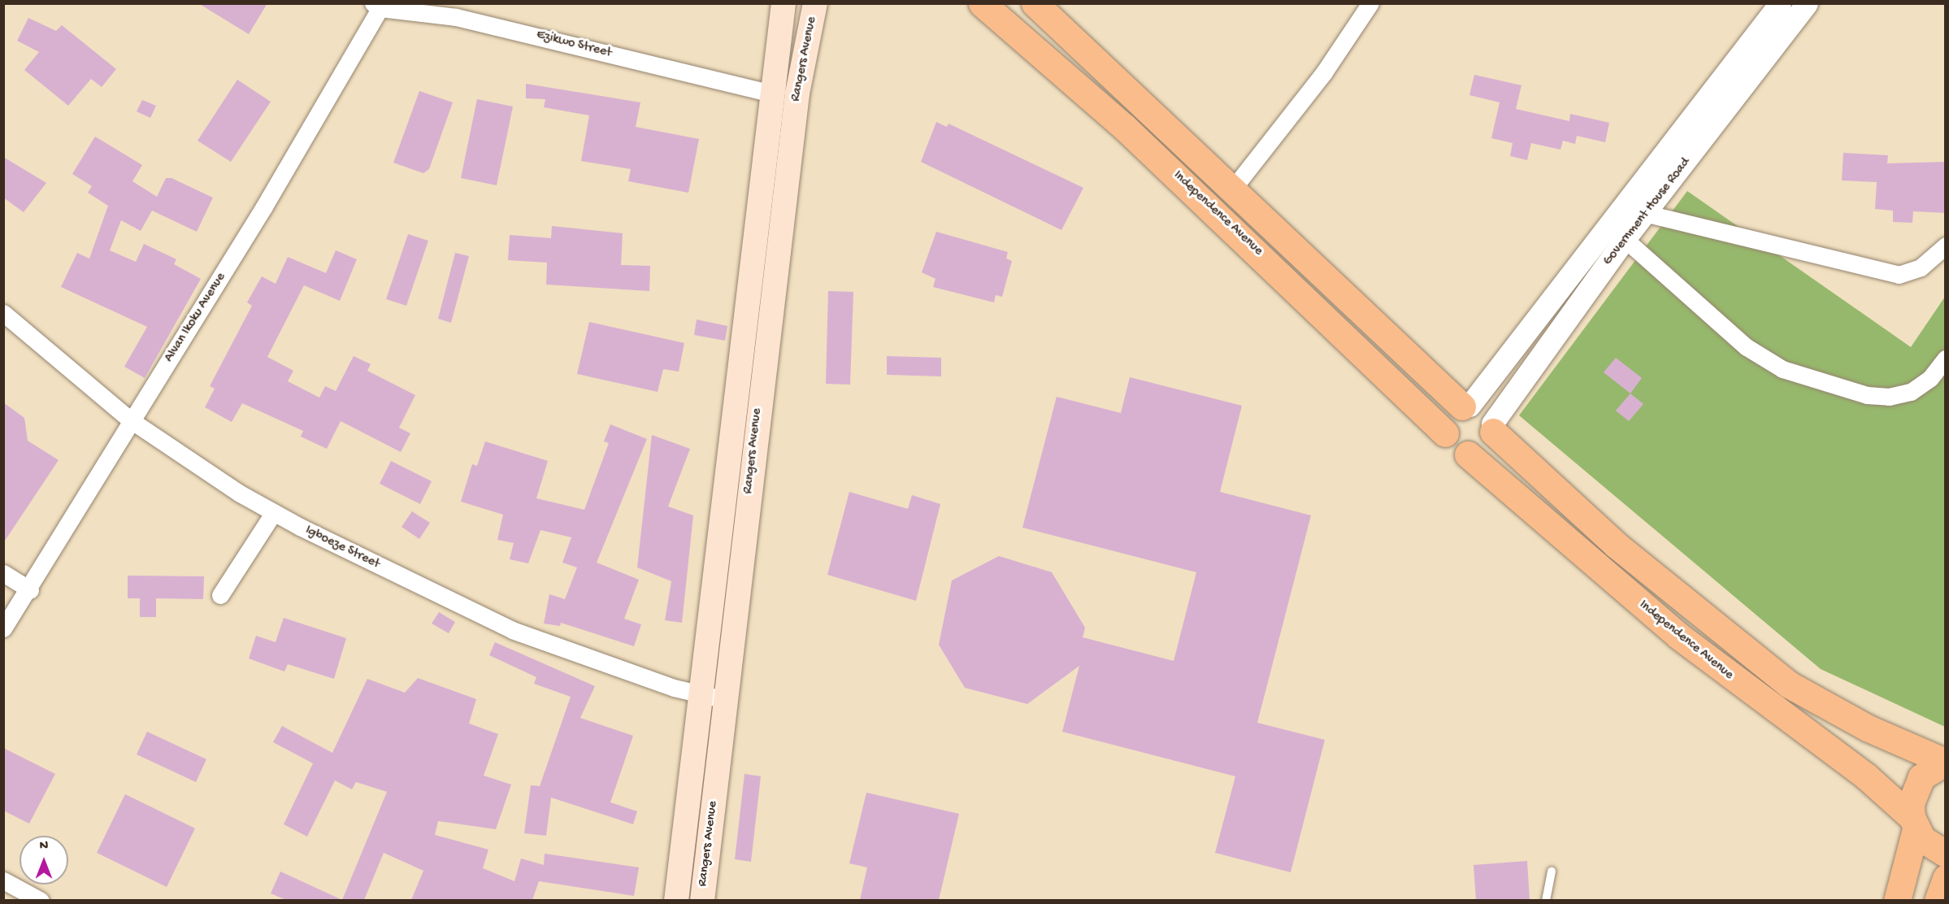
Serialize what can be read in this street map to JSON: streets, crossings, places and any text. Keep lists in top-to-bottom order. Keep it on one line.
{"streets":{"main road":["Rangers Avenue","Independence Avenue"],"street":["Ezikwo Street","Government House Road","Alvan Ikoku Avenue","Igboeze Street"]},"crossings":[["Ezikwo Street","Rangers Avenue"],["Ezikwo Street","Alvan Ikoku Avenue"],["Rangers Avenue","Igboeze Street"],["Government House Road","Independence Avenue"],["Alvan Ikoku Avenue","Igboeze Street"]],"north":"top"}
